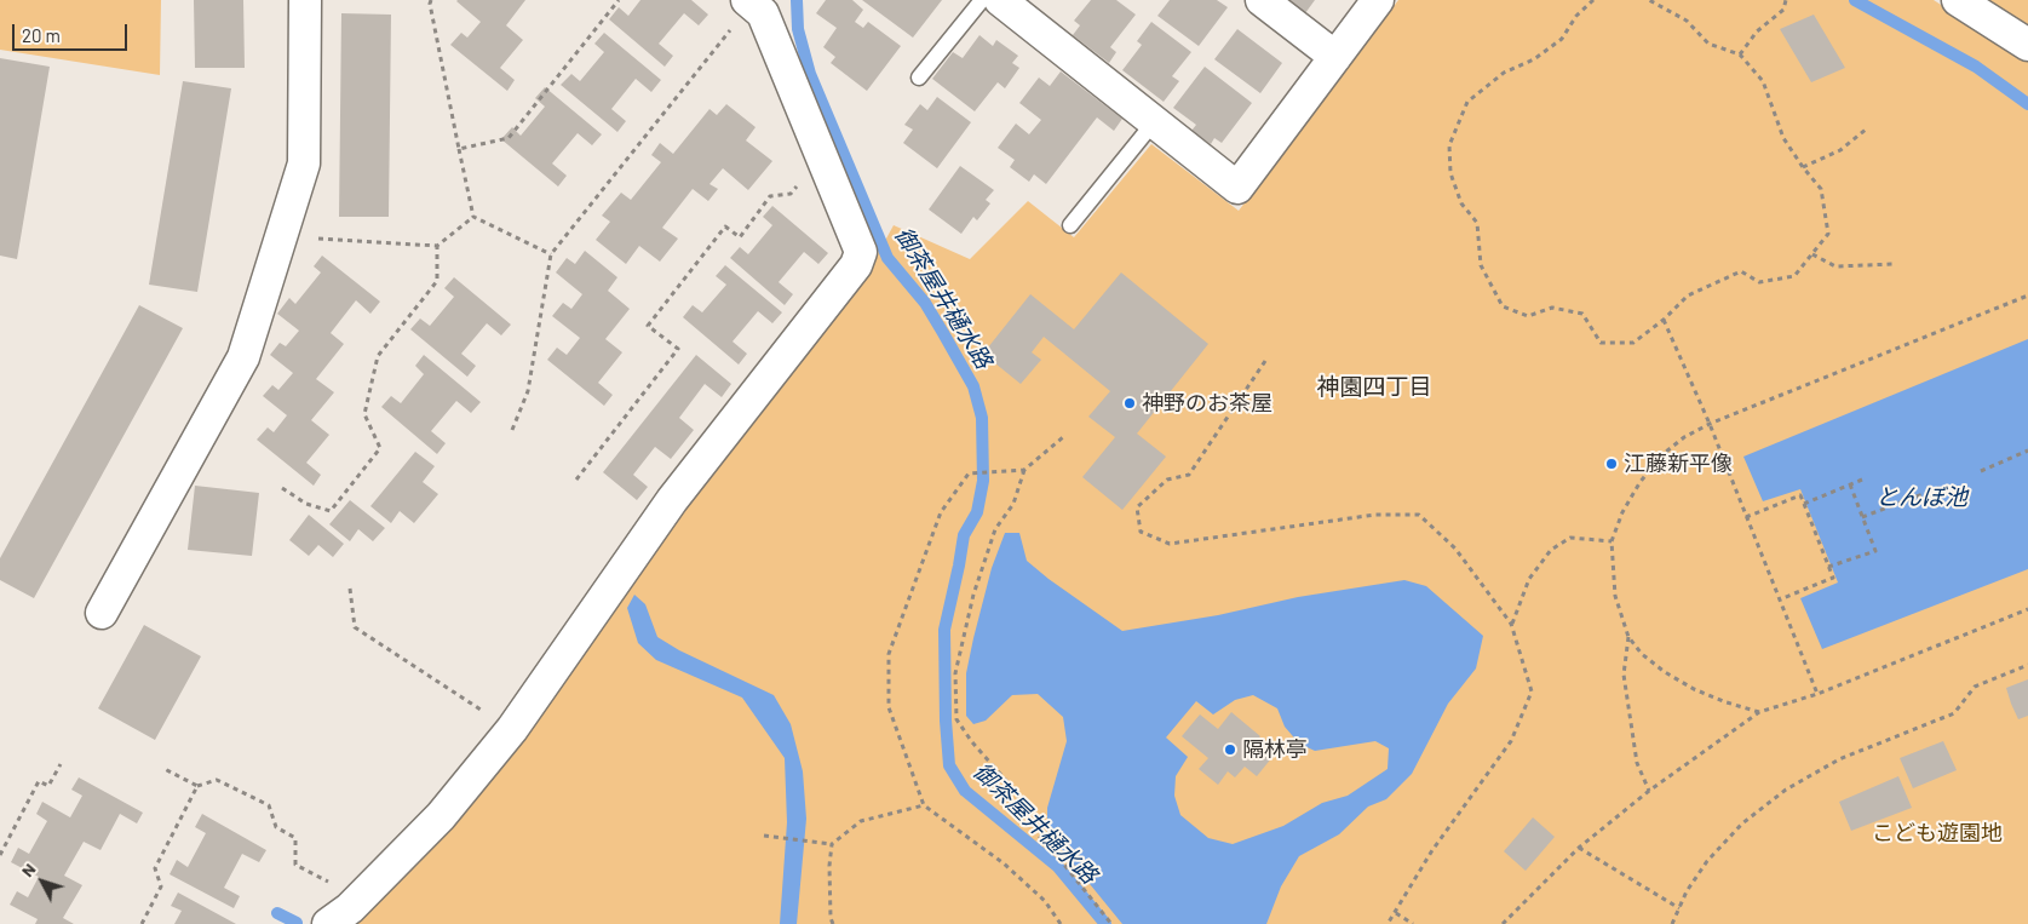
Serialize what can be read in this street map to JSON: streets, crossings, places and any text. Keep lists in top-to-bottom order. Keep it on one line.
{"districts":["神園四丁目"],"water":["御茶屋井樋水路","とんぼ池"],"parks":["こども遊園地"],"places":["神野のお茶屋","江藤新平像","隔林亭"],"scale_bar":"20 m","north":"top left"}
